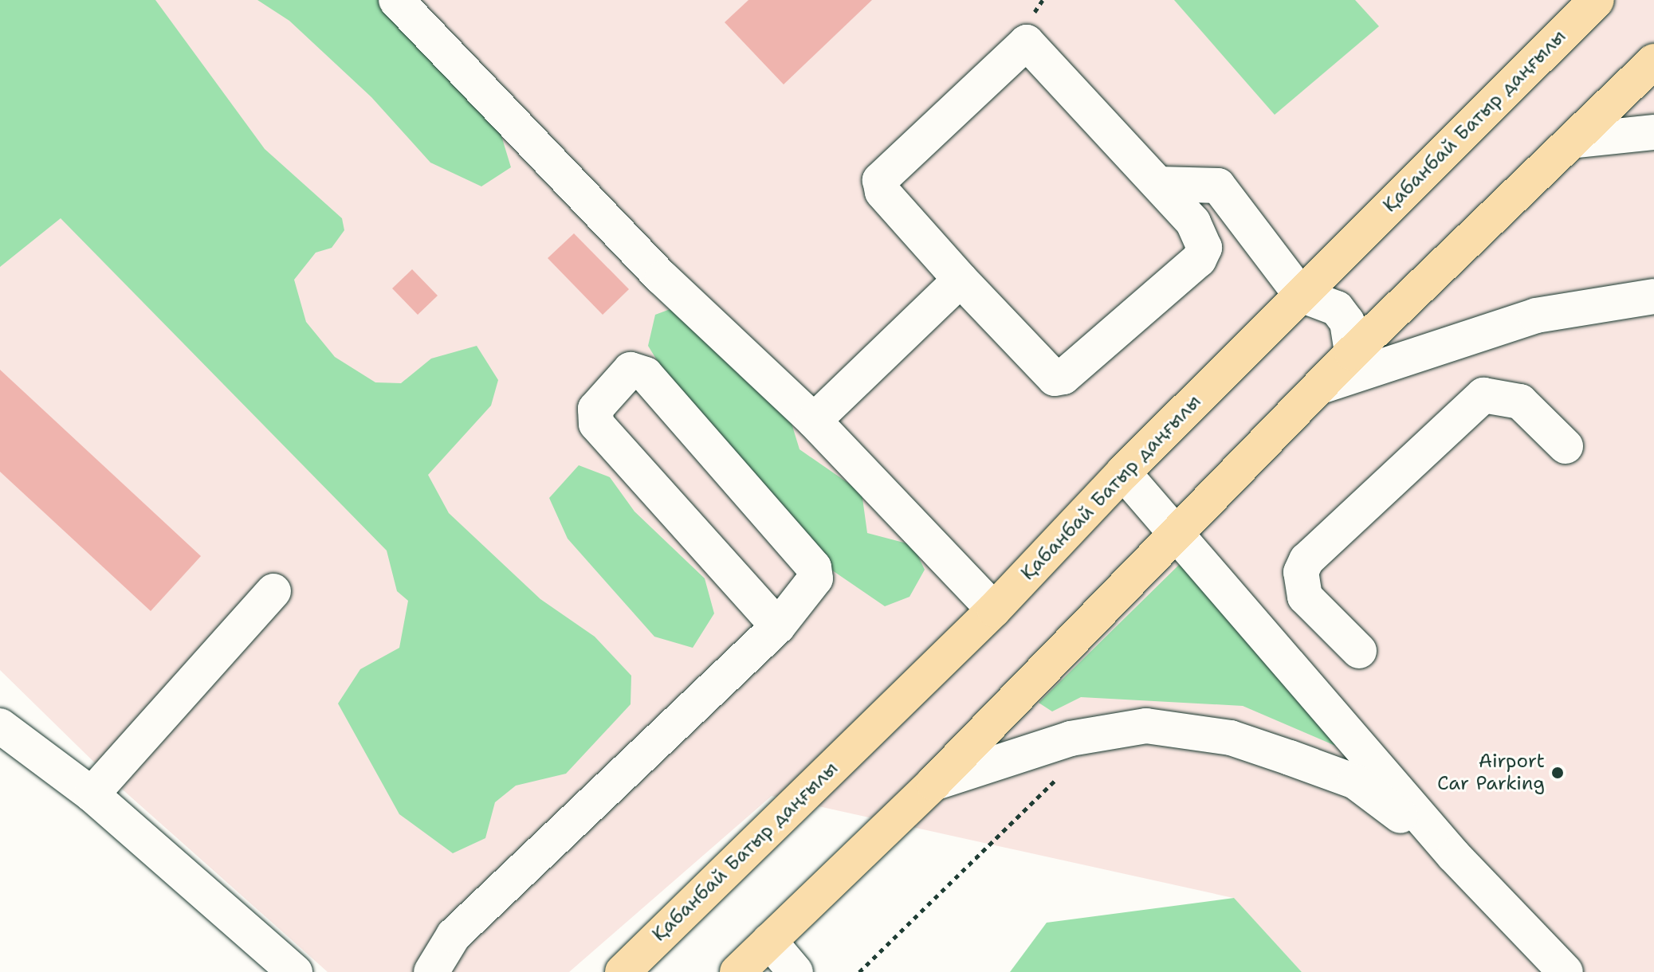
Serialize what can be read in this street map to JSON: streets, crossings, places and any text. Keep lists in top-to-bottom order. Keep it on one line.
{"streets":{"main road":["Қабанбай Батыр даңғылы"]},"places":["Airport Car Parking"]}
